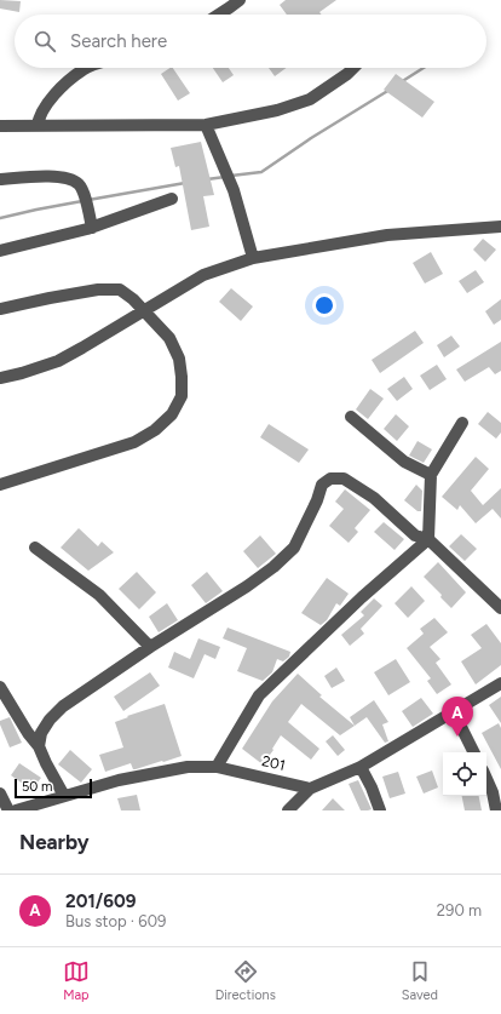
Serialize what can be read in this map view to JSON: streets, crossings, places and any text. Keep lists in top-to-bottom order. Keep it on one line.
{"streets":{"street":["201"]},"scale_bar":"50 m","page":{"search":"Search here","pins":"A","scale":"50 m","heading":"Nearby","list":[{"mark":"A","name":"201/609","note":"Bus stop · 609","value":"290 m"}],"nav":["Map","Directions","Saved"]}}
